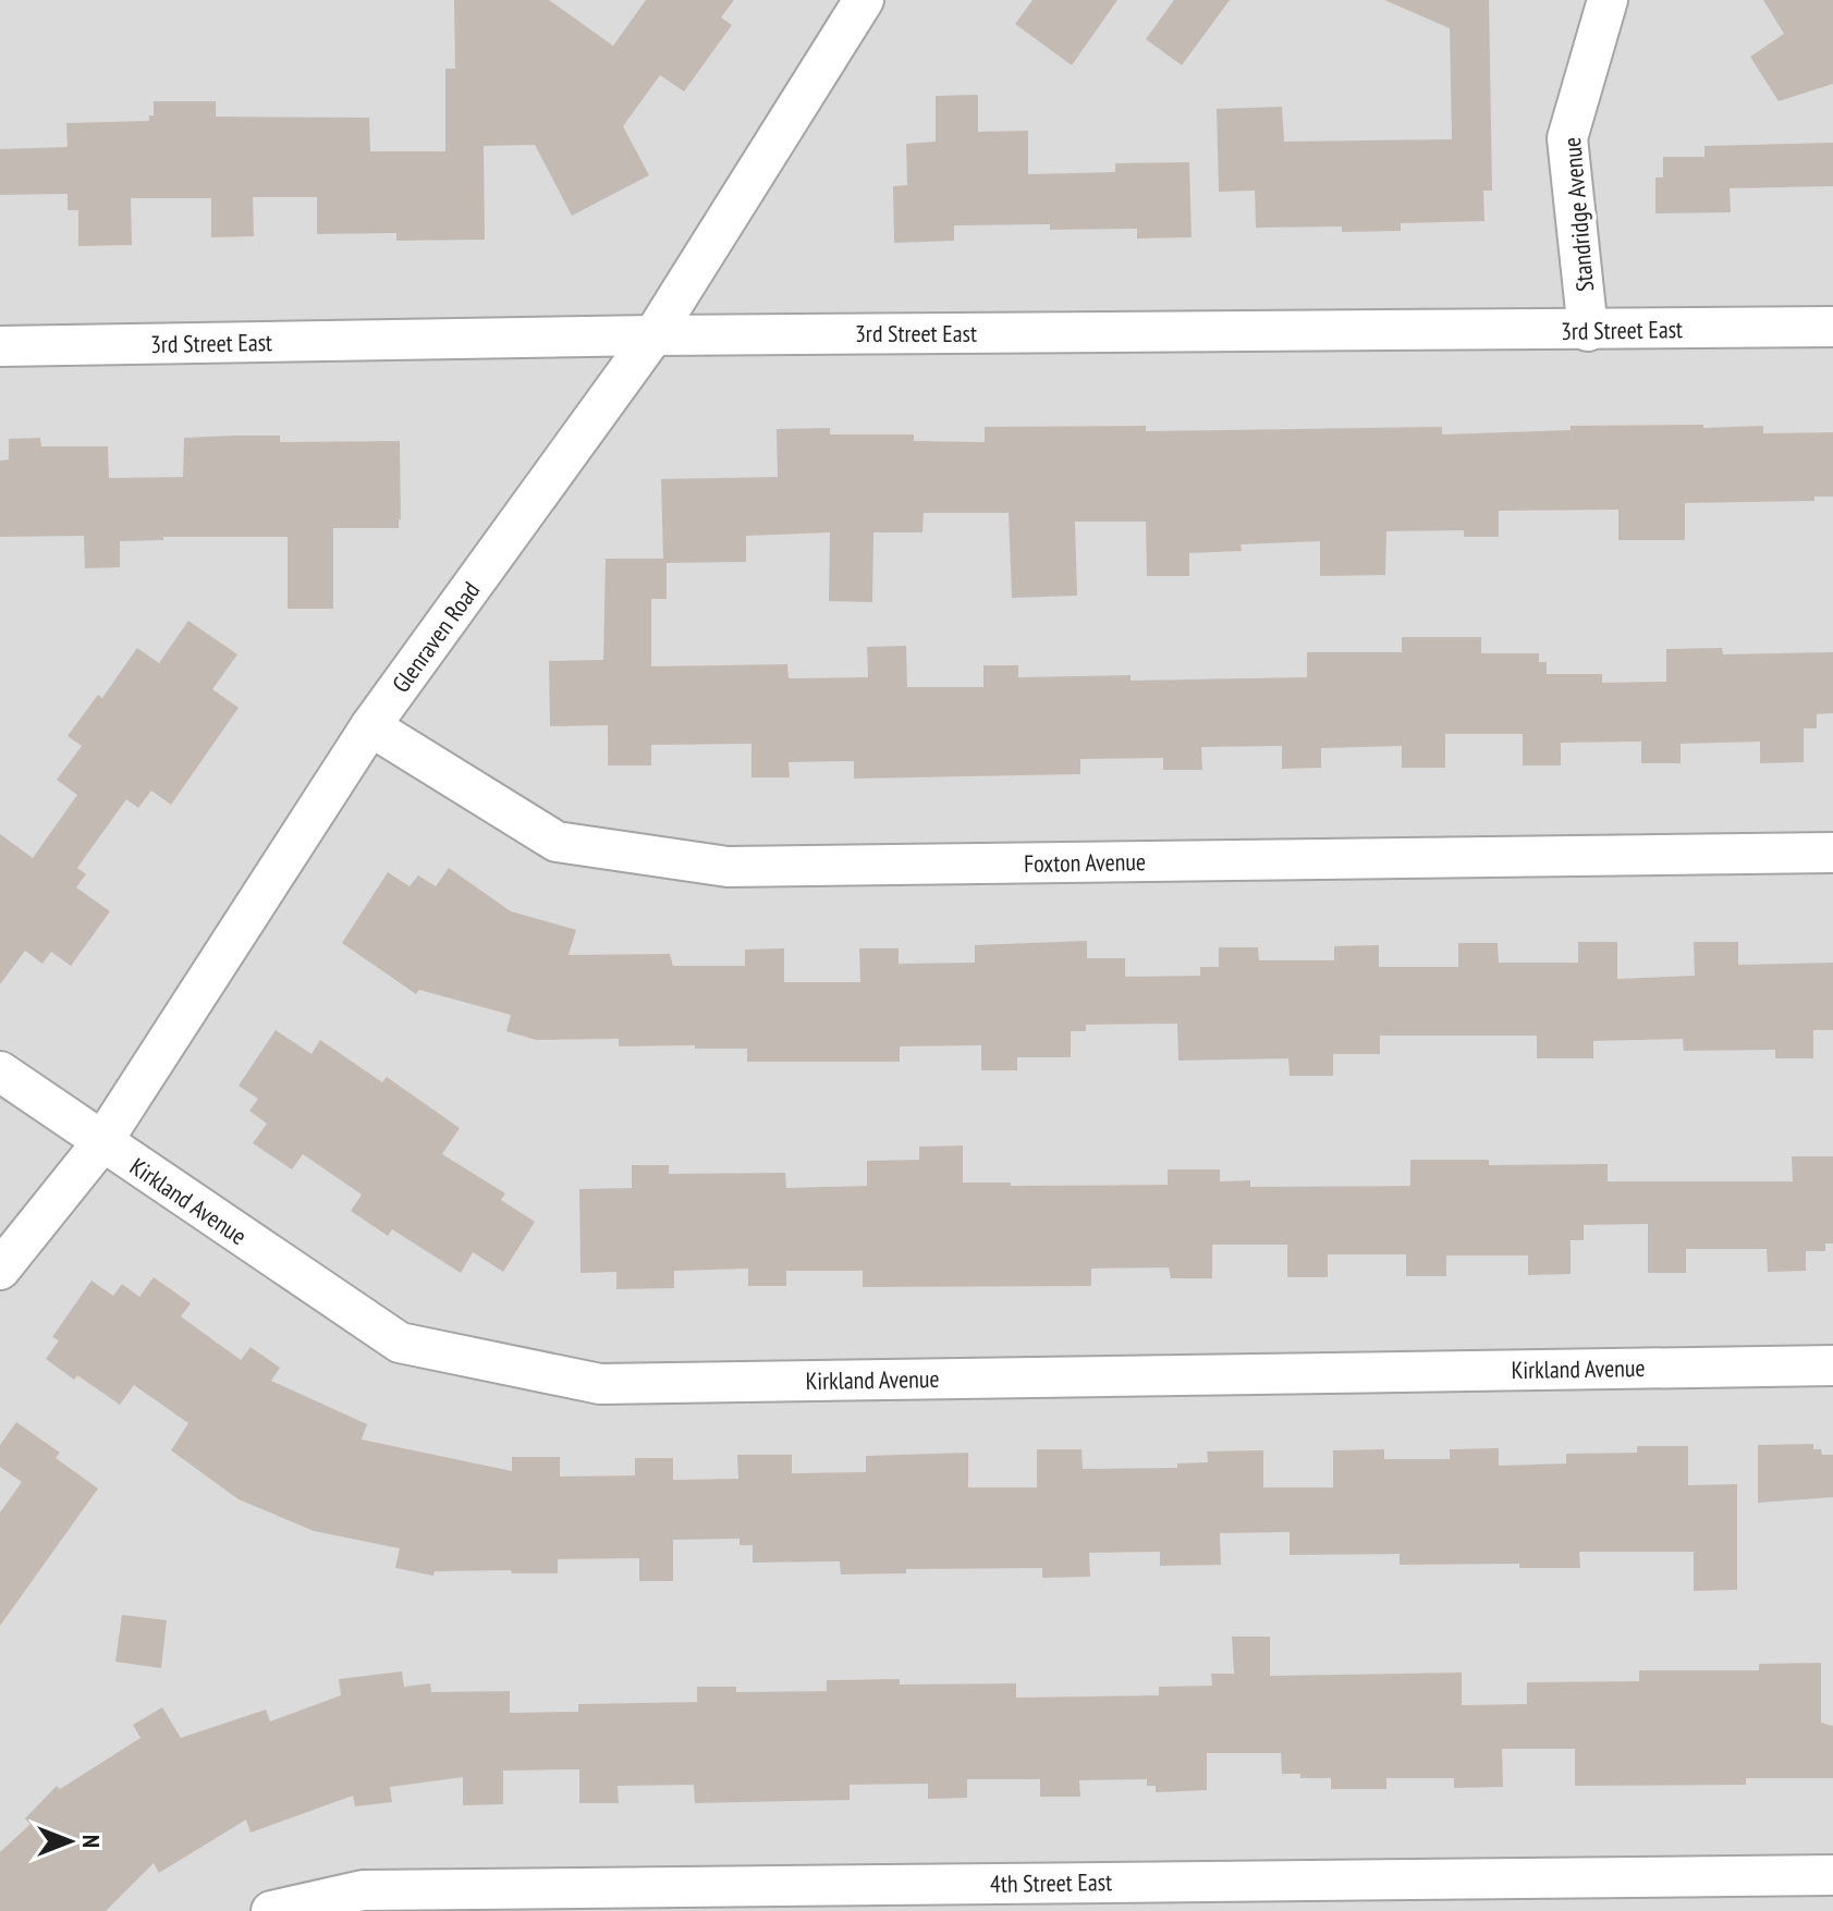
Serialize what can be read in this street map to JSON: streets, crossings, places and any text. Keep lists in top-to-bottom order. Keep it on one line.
{"streets":{"street":["Standridge Avenue","3rd Street East","Glenraven Road","Foxton Avenue","Kirkland Avenue","4th Street East"]},"crossings":[["Standridge Avenue","3rd Street East"],["3rd Street East","Glenraven Road"],["Glenraven Road","Foxton Avenue"],["Glenraven Road","Kirkland Avenue"]],"north":"right"}
